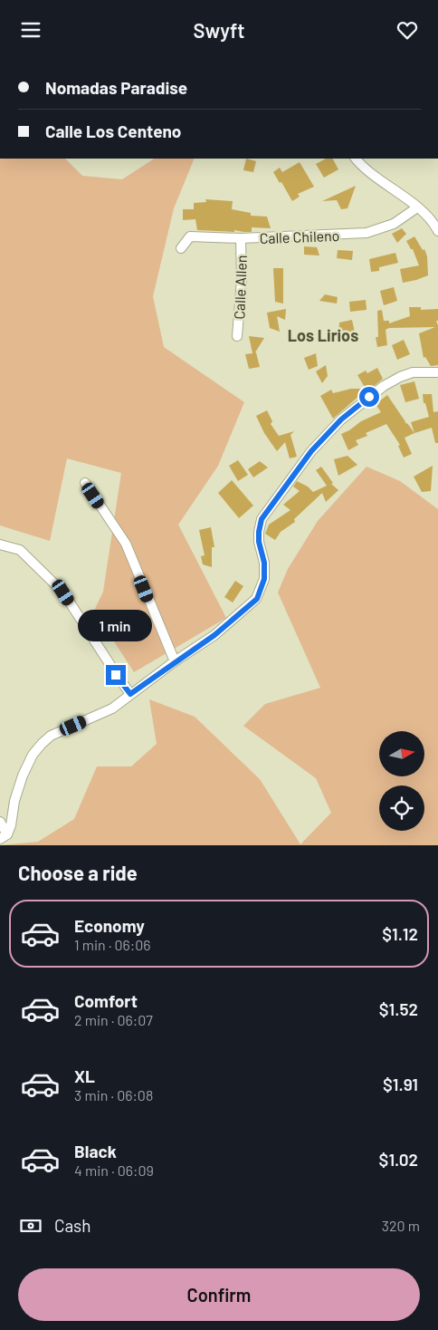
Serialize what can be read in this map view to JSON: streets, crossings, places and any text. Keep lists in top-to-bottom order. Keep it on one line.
{"streets":{"street":["Calle Chileno","Calle Allen"]},"crossings":[["Calle Chileno","Calle Allen"]],"districts":["Los Lirios"],"north":"right","page":{"header":"Swyft","banner":["Nomadas Paradise","Calle Los Centeno"],"bubble":"1 min","heading":"Choose a ride","list":[{"name":"Economy","note":"1 min · 06:06","value":"$1.12"},{"name":"Comfort","note":"2 min · 06:07","value":"$1.52"},{"name":"XL","note":"3 min · 06:08","value":"$1.91"},{"name":"Black","note":"4 min · 06:09","value":"$1.02"}],"pay":["Cash","320 m"],"buttons":"Confirm"}}
